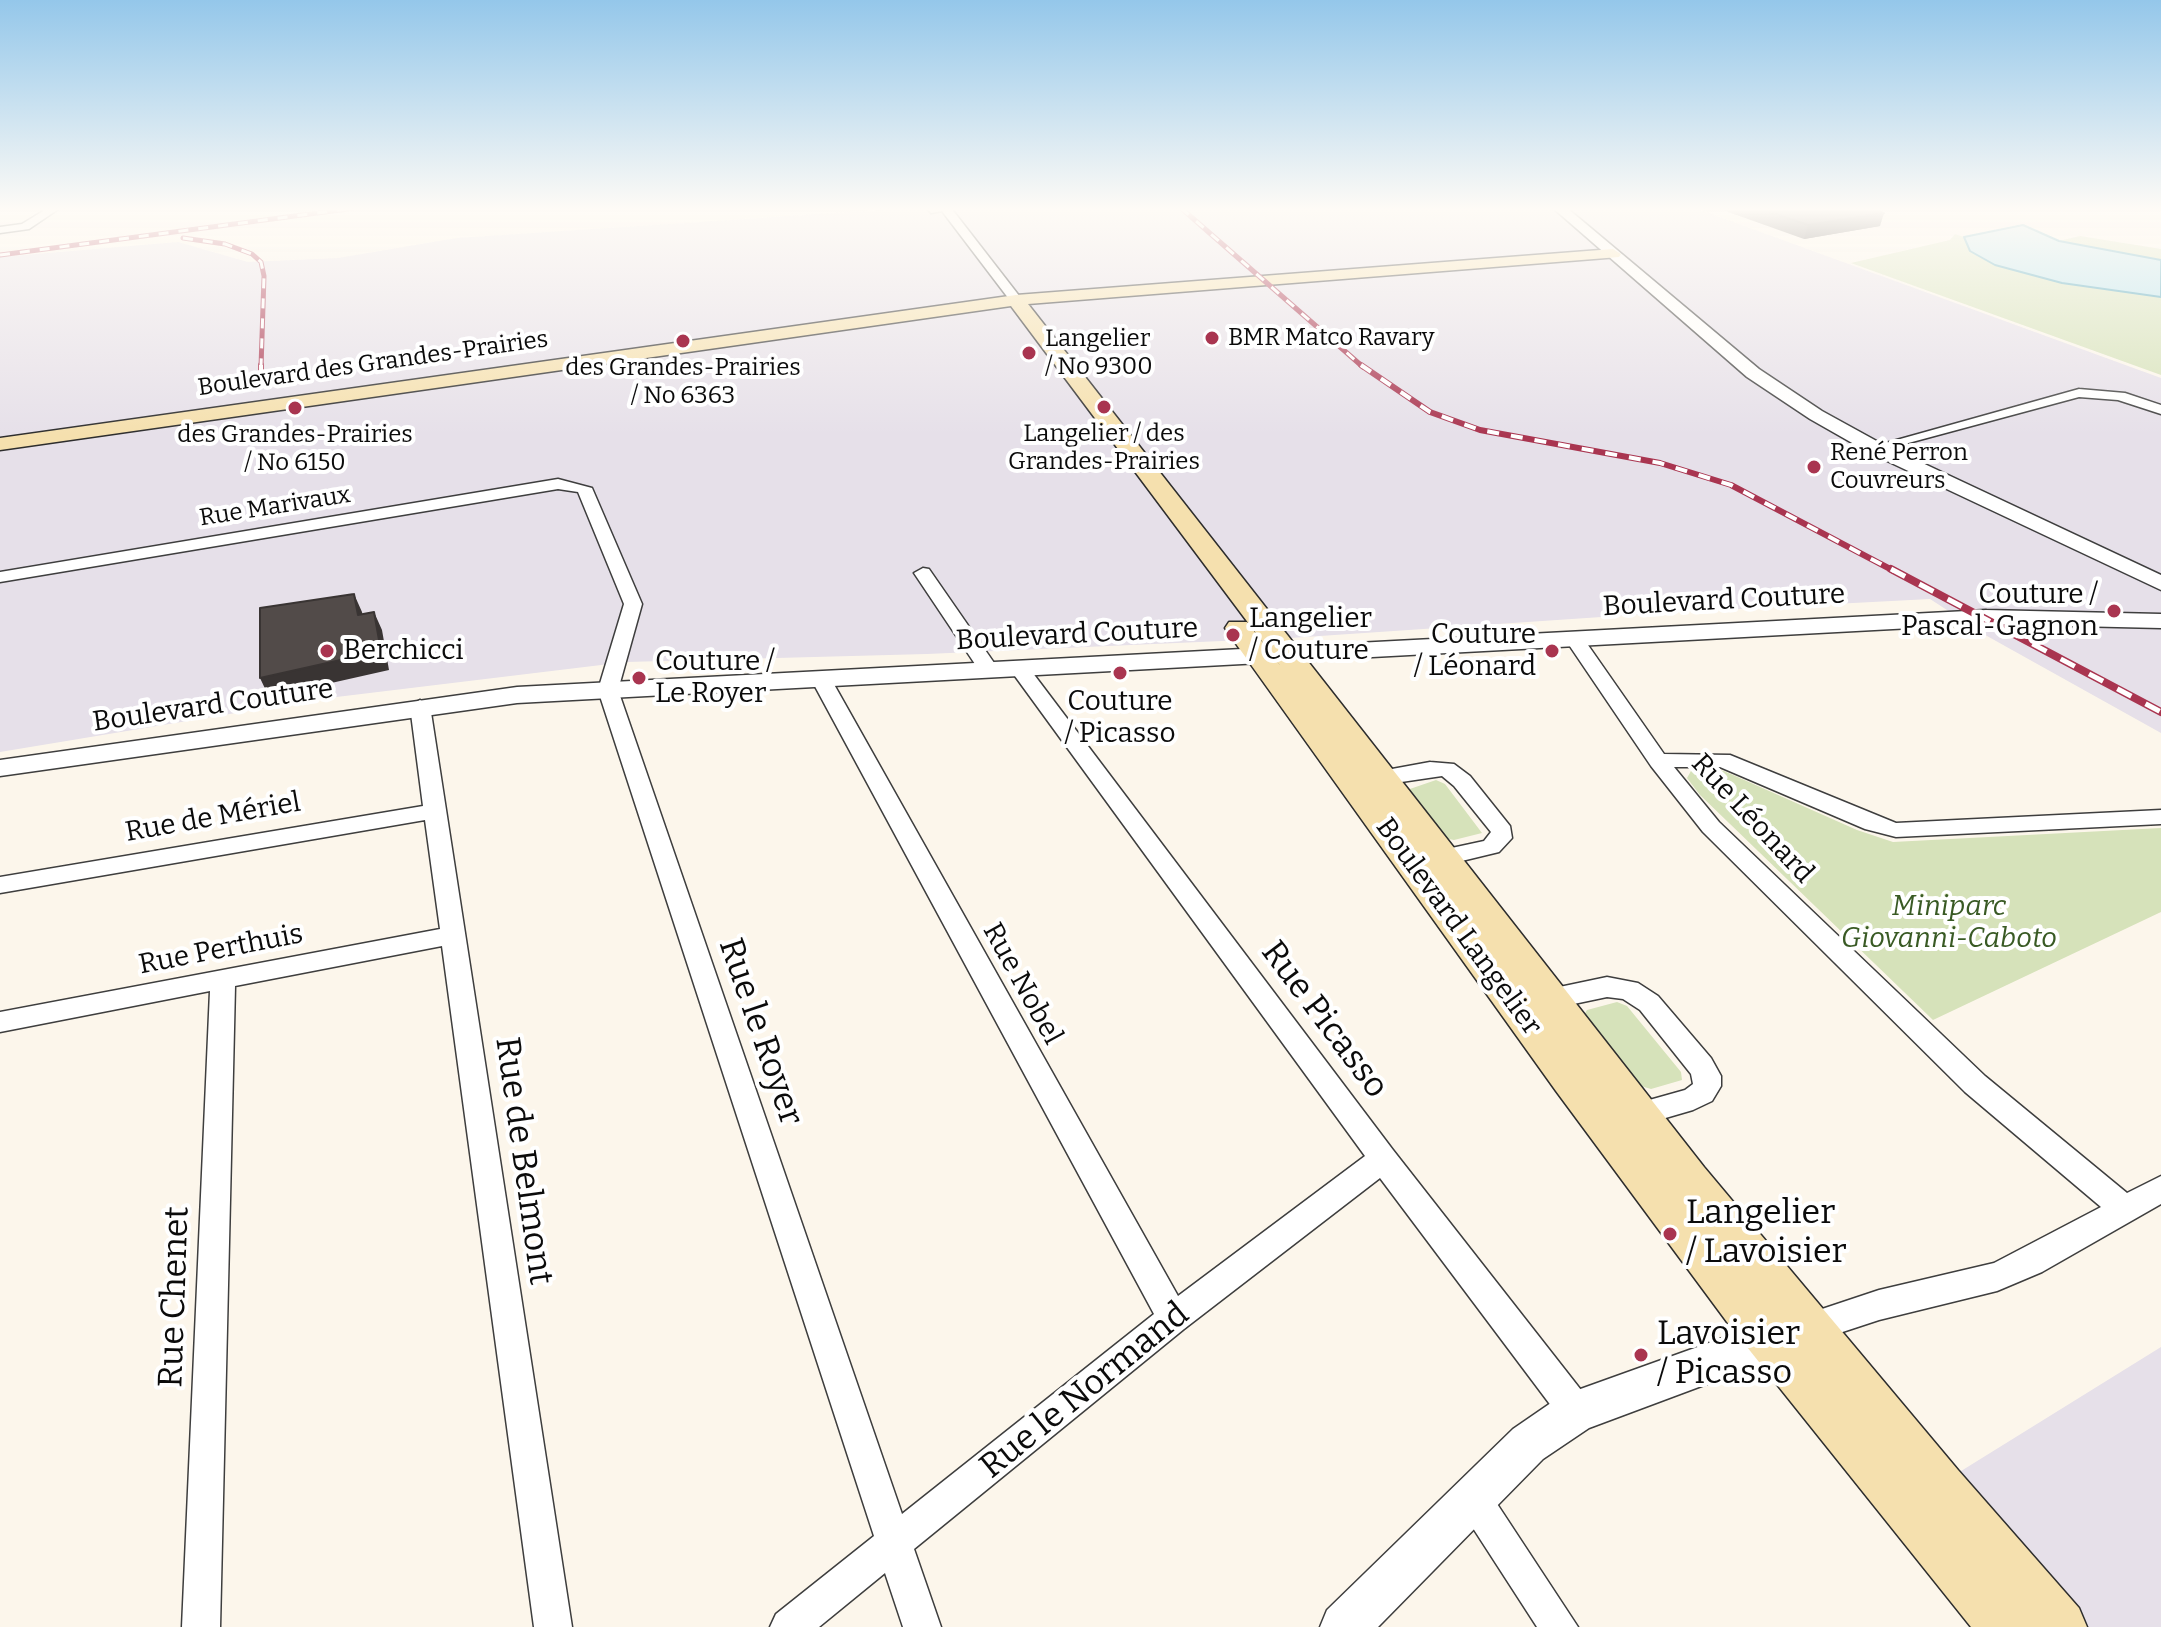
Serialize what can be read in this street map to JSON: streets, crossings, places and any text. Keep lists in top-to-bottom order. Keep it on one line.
{"streets":{"main road":["Boulevard des Grandes-Prairies","Boulevard Langelier"],"street":["Rue Marivaux","Boulevard Couture","Rue de Mériel","Rue Léonard","Rue Perthuis","Rue Nobel","Rue Picasso","Rue le Royer","Rue de Belmont","Rue Chenet","Rue le Normand"]},"crossings":[["Boulevard des Grandes-Prairies","Boulevard Langelier"],["Rue Marivaux","Boulevard Couture"],["Rue Marivaux","Rue le Royer"],["Boulevard Couture","Rue Léonard"],["Boulevard Couture","Boulevard Langelier"],["Boulevard Couture","Rue Nobel"],["Boulevard Couture","Rue Picasso"],["Boulevard Couture","Rue le Royer"],["Boulevard Couture","Rue de Belmont"],["Rue de Mériel","Rue de Belmont"],["Rue Perthuis","Rue de Belmont"],["Rue Perthuis","Rue Chenet"],["Rue Nobel","Rue le Normand"],["Rue Picasso","Rue le Normand"],["Rue le Royer","Rue le Normand"]],"parks":["Miniparc Giovanni-Caboto"],"places":["BMR Matco Ravary","des Grandes-Prairies / No 6363","Langelier / No 9300","Langelier / des Grandes-Prairies","des Grandes-Prairies / No 6150","René Perron Couvreurs","Couture / Pascal-Gagnon","Langelier / Couture","Berchicci","Couture / Léonard","Couture / Picasso","Couture / Le Royer","Langelier / Lavoisier","Lavoisier / Picasso"]}
